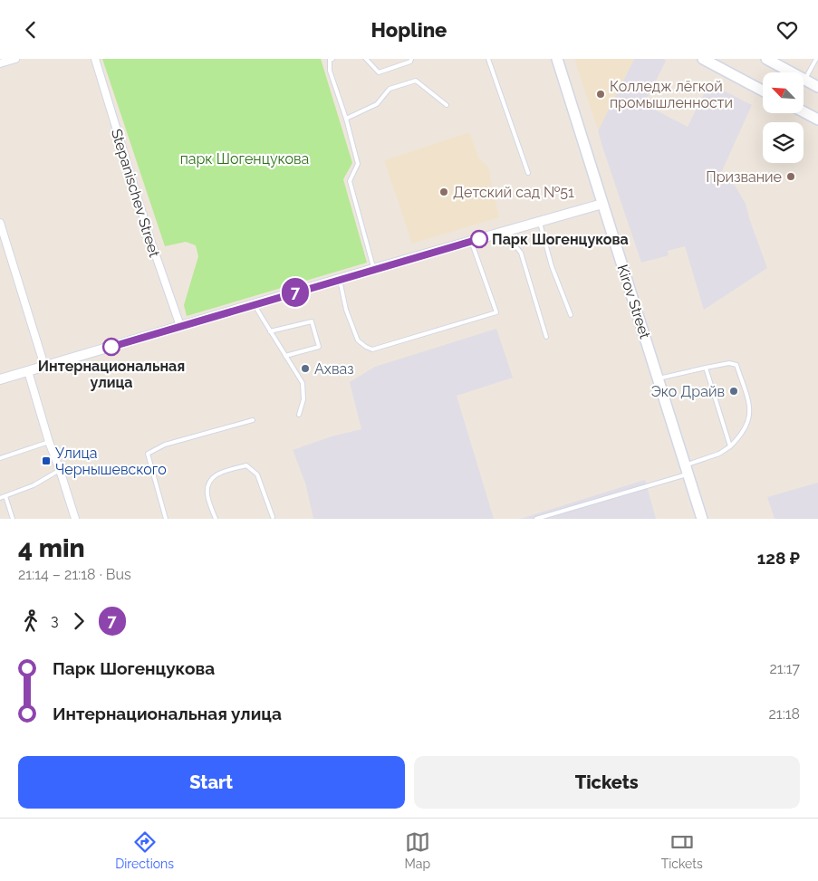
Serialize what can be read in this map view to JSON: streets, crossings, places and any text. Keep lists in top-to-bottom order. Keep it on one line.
{"streets":{"main road":["Kirov Street"],"street":["Stepanischev Street"]},"parks":["парк Шогенцукова"],"places":{"other":["Колледж лёгкой промышленности","Призвание","Детский сад №51","Парк Шогенцукова","Интернациональная улица","Ахваз","Эко Драйв"],"transit":["Улица Чернышевского"]},"lines":["bus line 7"],"north":"top left","page":{"header":"Hopline","on_map":"7","heading":["4 min","21:14 – 21:18 · Bus","128 ₽"],"legs":["3","7"],"list":[{"name":"Парк Шогенцукова","value":"21:17"},{"name":"Интернациональная улица","value":"21:18"}],"buttons":["Start","Tickets"],"tabs":["Directions","Map","Tickets"]}}
